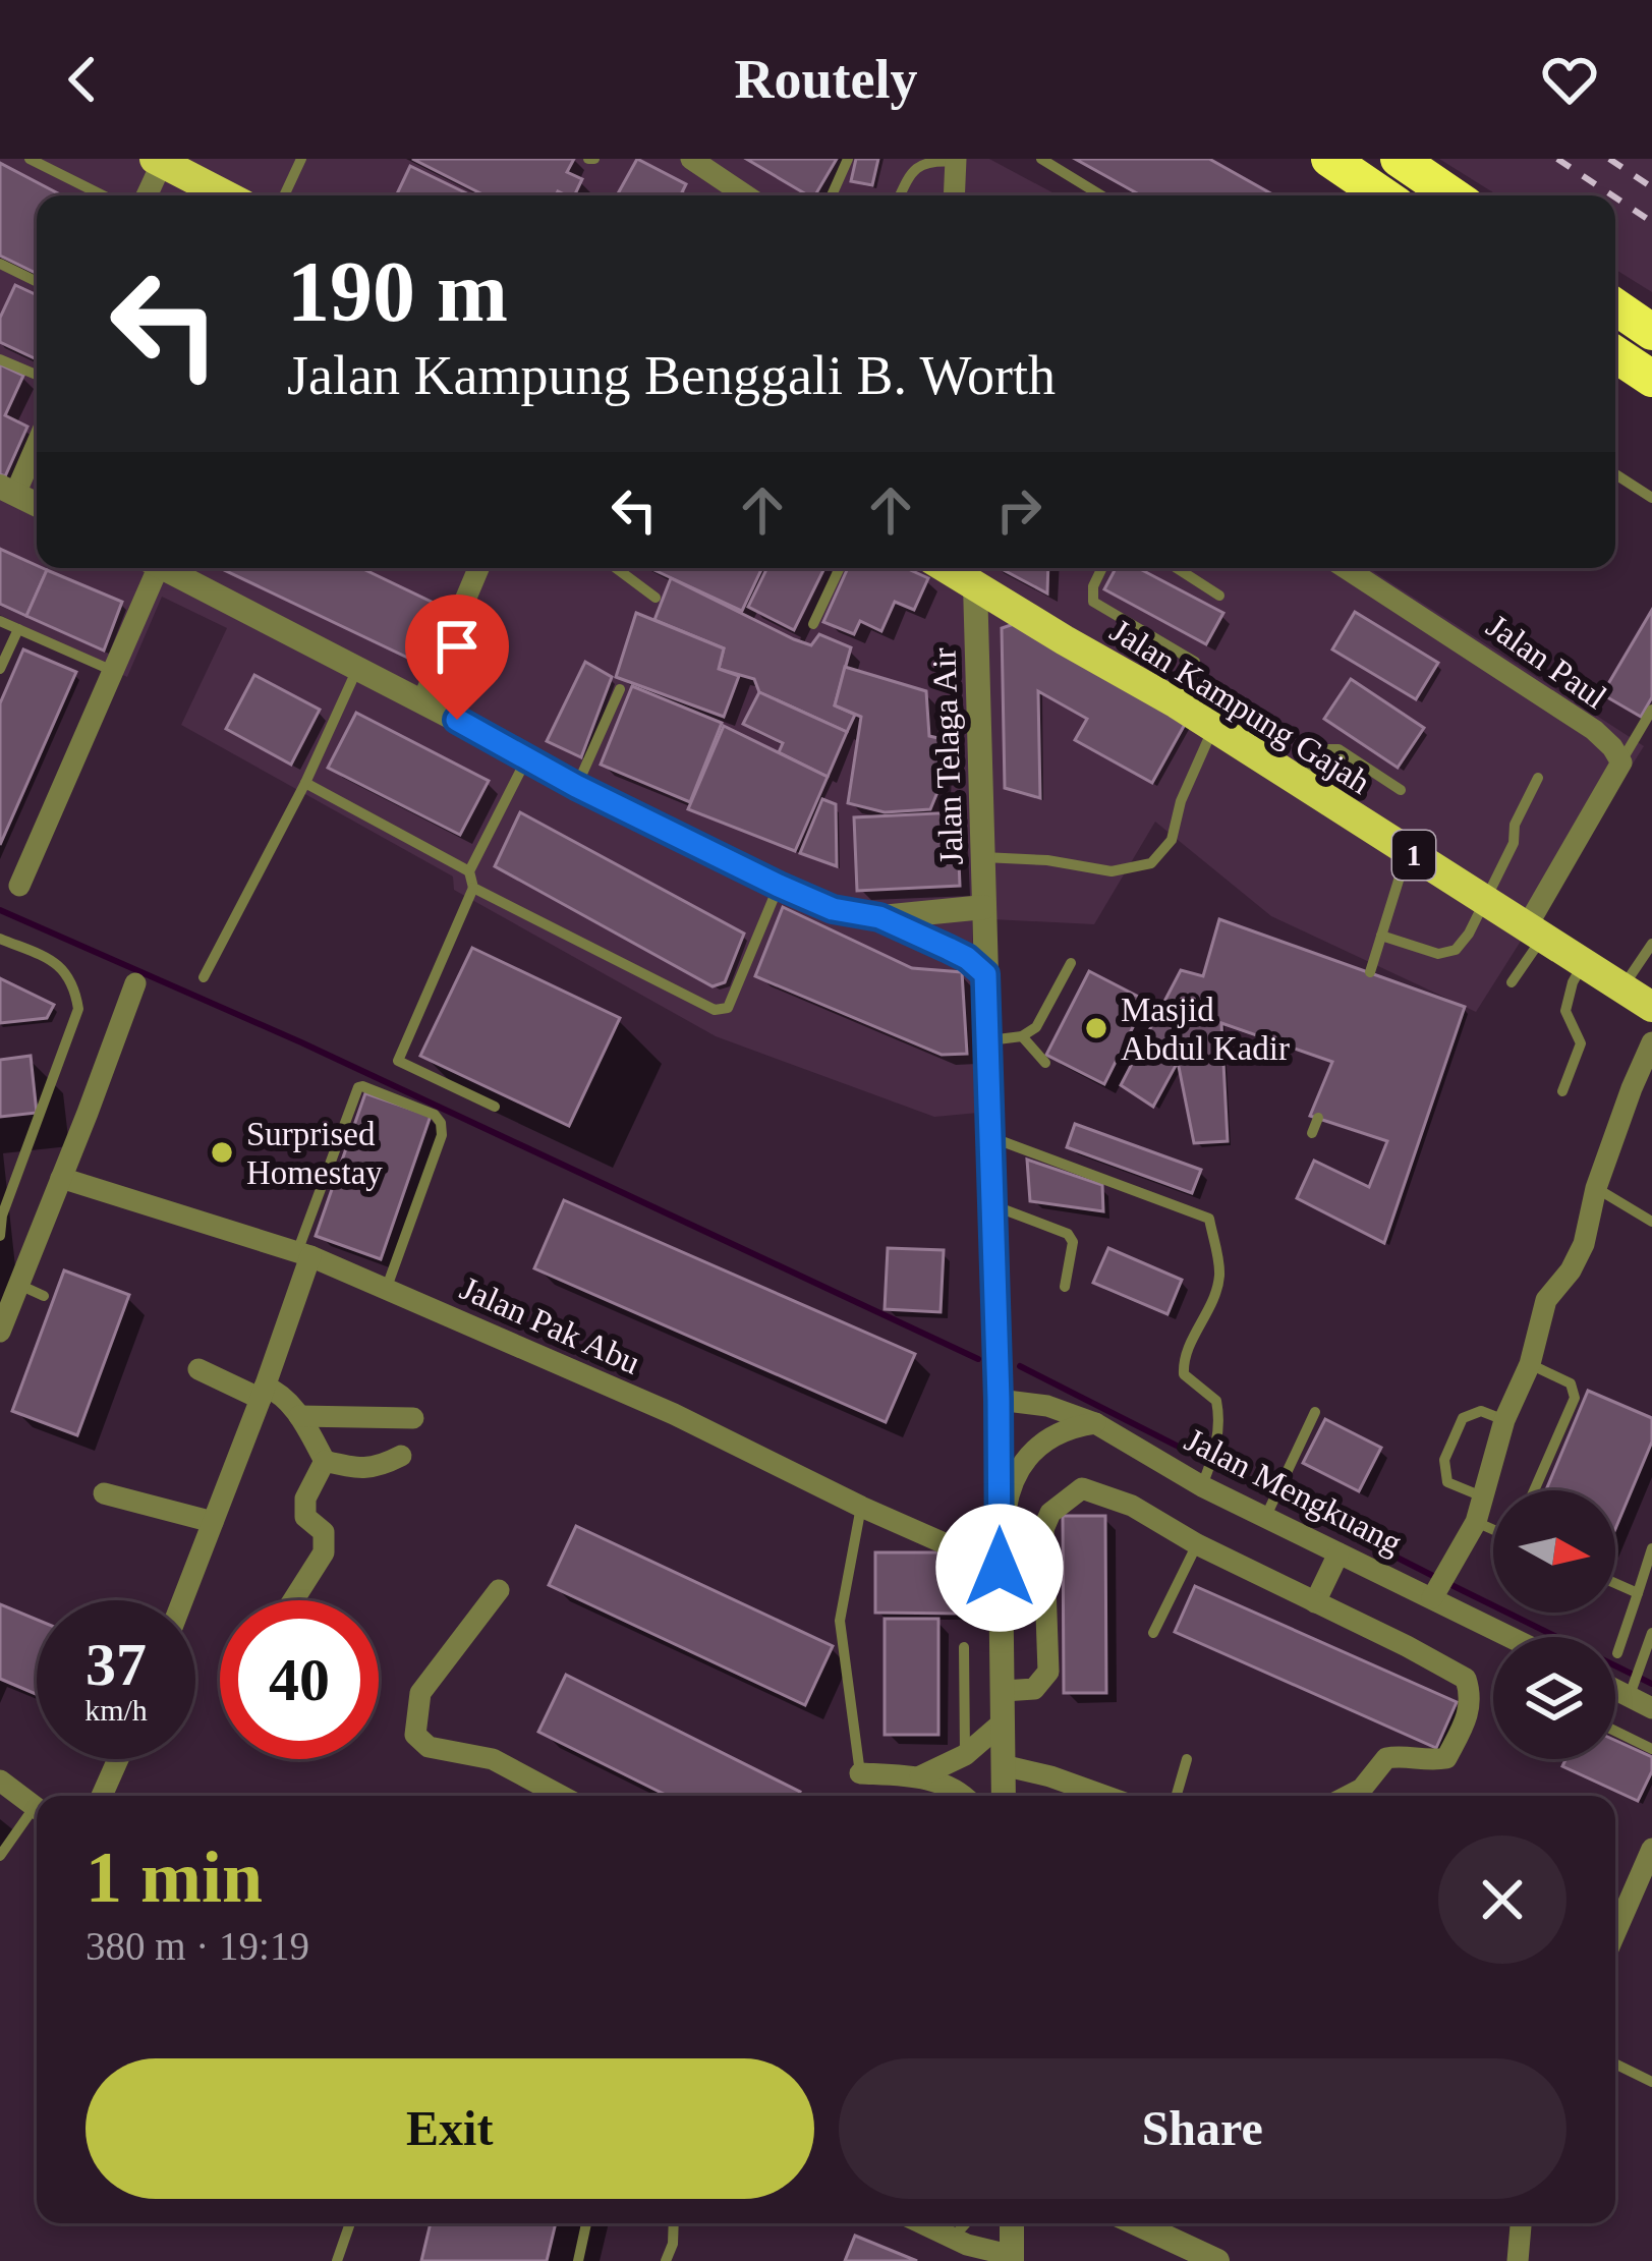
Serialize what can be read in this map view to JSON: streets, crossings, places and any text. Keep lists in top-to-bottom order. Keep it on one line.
{"streets":{"main road":["Jalan Kampung Gajah","1"],"street":["Jalan Paul","Jalan Telaga Air","Jalan Pak Abu","Jalan Mengkuang"]},"crossings":[["Jalan Paul","Jalan Kampung Gajah"],["Jalan Kampung Gajah","Jalan Telaga Air"],["Jalan Telaga Air","Jalan Pak Abu"],["Jalan Telaga Air","Jalan Mengkuang"]],"places":["Masjid Abdul Kadir","Surprised Homestay"],"north":"right","page":{"header":"Routely","turn":["190 m","Jalan Kampung Benggali B. Worth"],"speed":"37 km/h","limit":"40","heading":["1 min","380 m · 19:19"],"buttons":["Exit","Share"]}}
